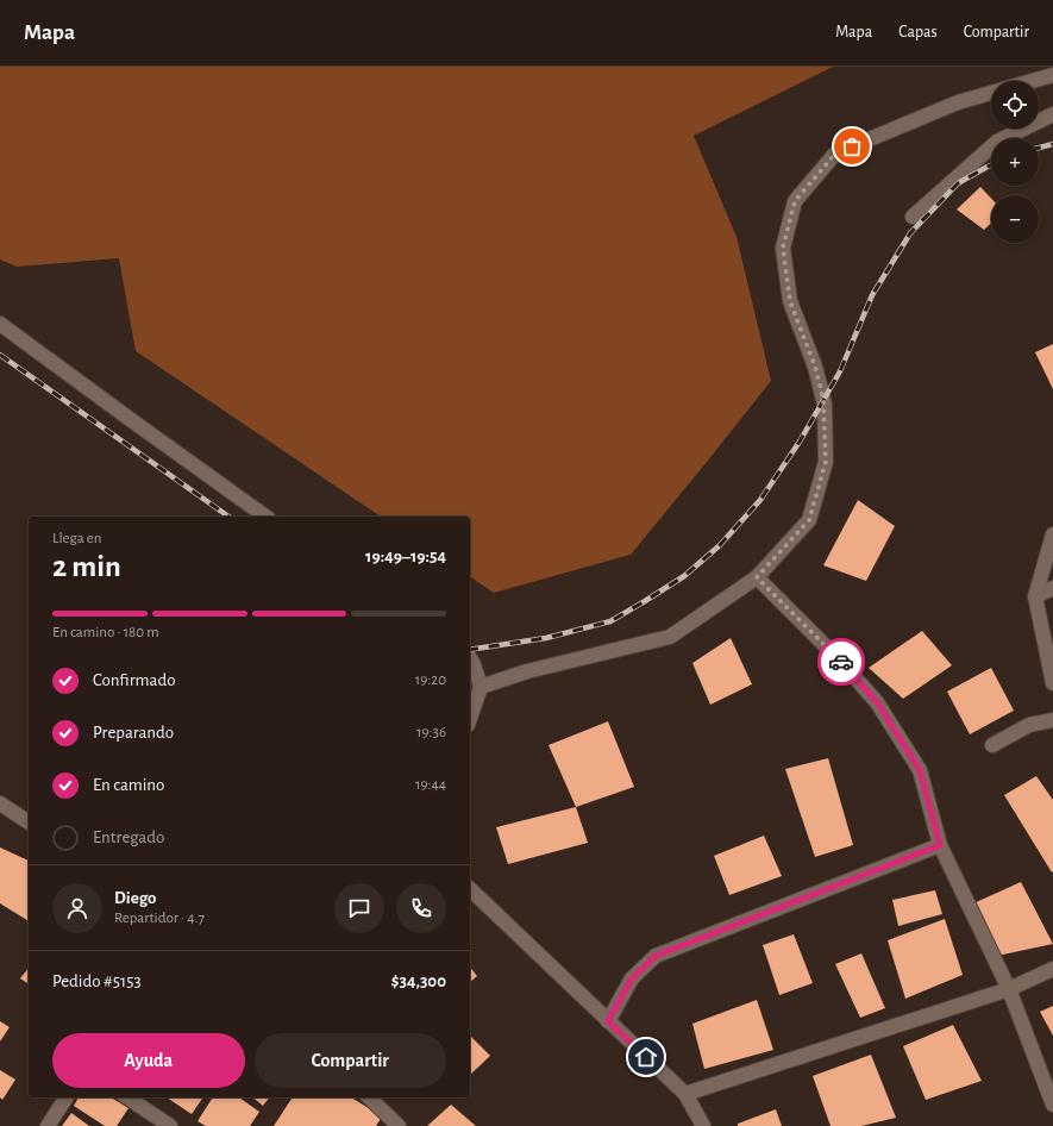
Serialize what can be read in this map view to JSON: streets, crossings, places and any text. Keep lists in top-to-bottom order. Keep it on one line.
{"page":{"header":"Mapa","nav":["Mapa","Capas","Compartir"],"map_buttons":["+","−"],"heading":["2 min","Llega en","19:49–19:54"],"panel":["Diego","Repartidor · 4.7","Pedido #5153","$34,300"],"bar":"En camino · 180 m","list":[["Confirmado","19:20"],["Preparando","19:36"],["En camino","19:44"],"Entregado"],"buttons":["Ayuda","Compartir"]}}
